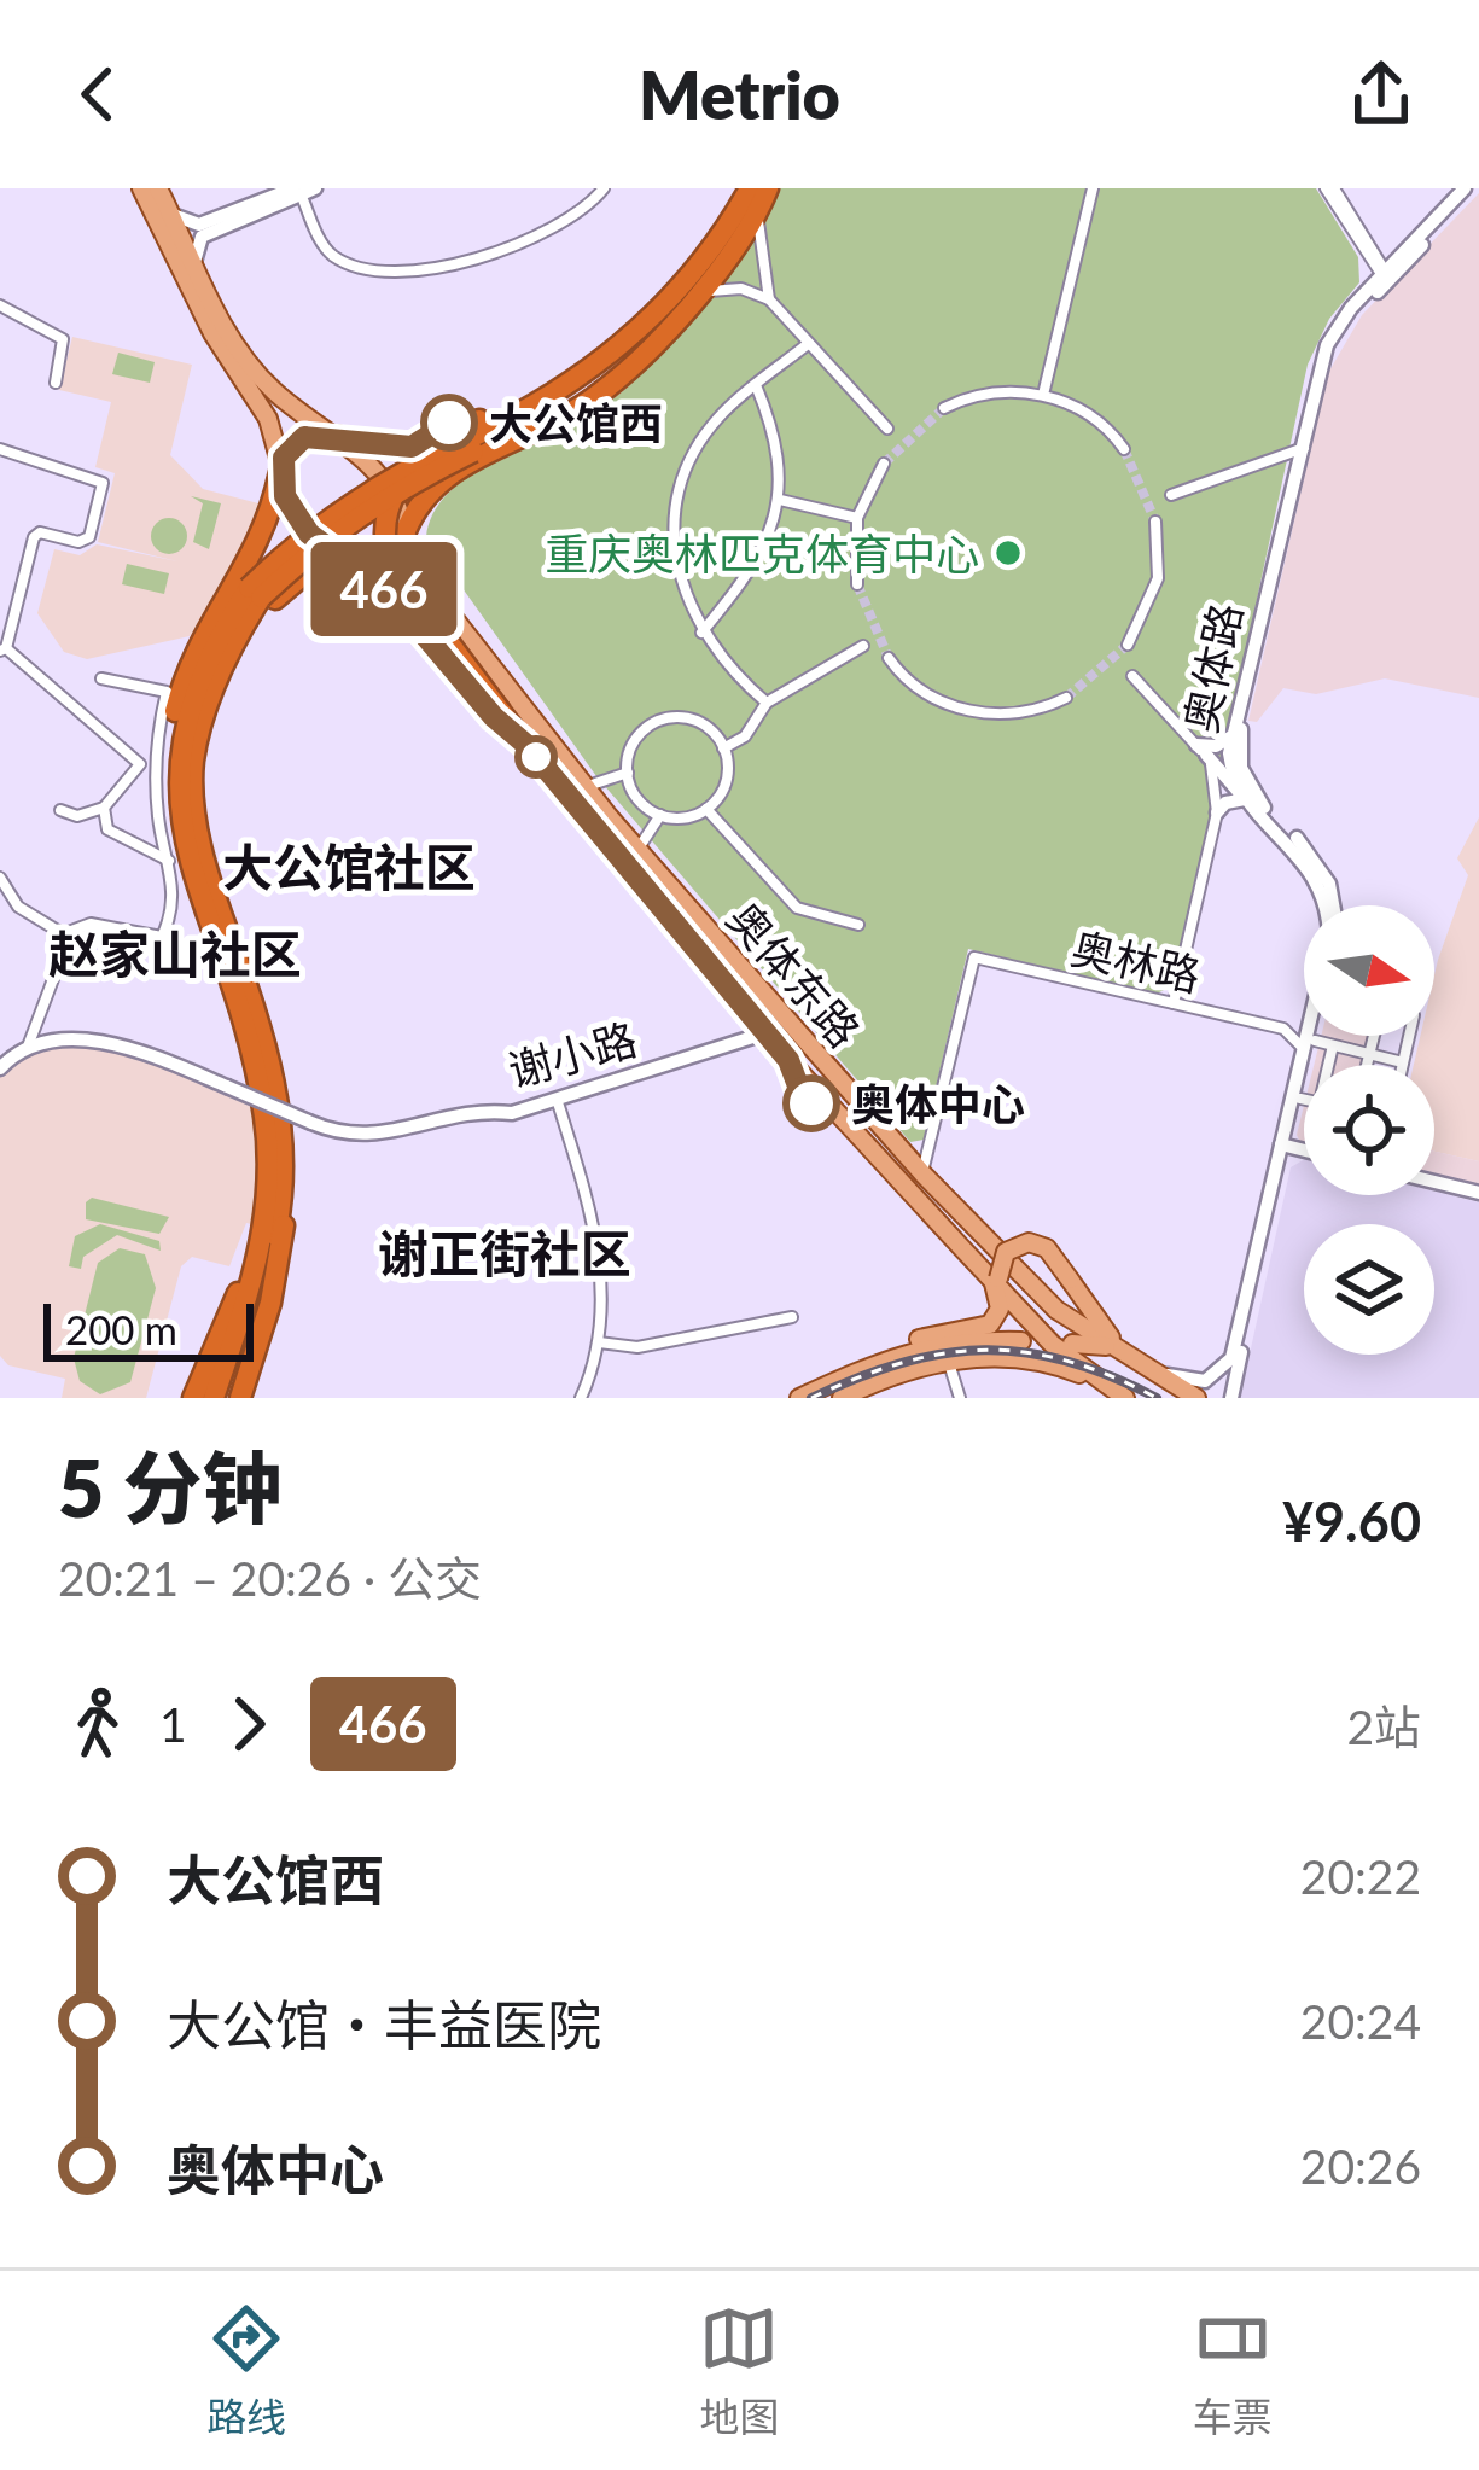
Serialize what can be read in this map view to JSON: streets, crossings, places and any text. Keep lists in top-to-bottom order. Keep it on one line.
{"streets":{"main road":["奥体路","奥体东路","谢小路"],"street":["奥林路"]},"crossings":[["奥林路","奥体东路"],["奥体东路","谢小路"]],"districts":["大公馆社区","赵家山社区","谢正街社区"],"places":["大公馆西","重庆奥林匹克体育中心","奥体中心"],"lines":["bus line 466"],"scale_bar":"200 m","north":"right","page":{"header":"Metrio","on_map":"466","scale":"200 m","heading":["5 分钟","20:21 – 20:26 · 公交","¥9.60"],"legs":["1","466","2站"],"list":[{"name":"大公馆西","value":"20:22"},{"name":"大公馆‧丰益医院","value":"20:24"},{"name":"奥体中心","value":"20:26"}],"tabs":["路线","地图","车票"]}}
